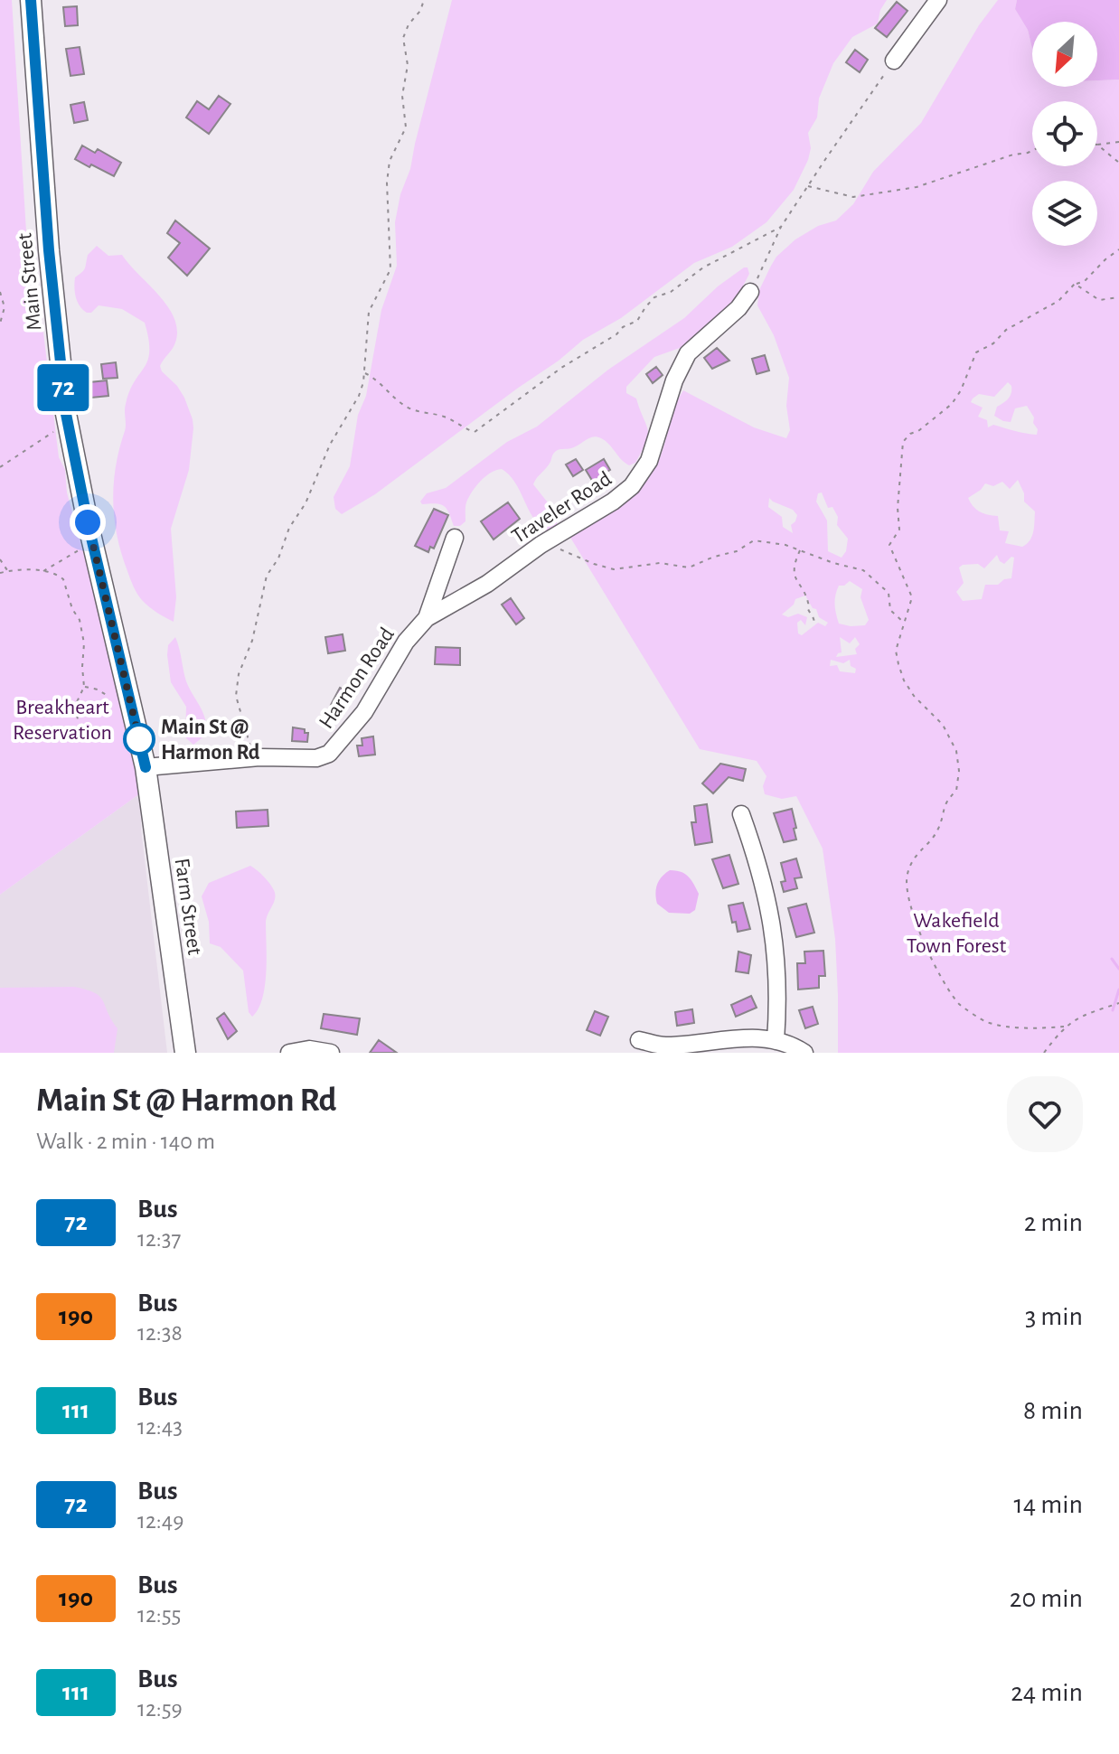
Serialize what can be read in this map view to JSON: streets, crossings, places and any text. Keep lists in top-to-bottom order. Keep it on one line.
{"streets":{"main road":["Main Street","Farm Street"],"street":["Traveler Road","Harmon Road"]},"crossings":[["Main Street","Harmon Road"],["Main Street","Farm Street"],["Traveler Road","Harmon Road"],["Harmon Road","Farm Street"]],"parks":["Breakheart Reservation","Wakefield Town Forest"],"places":["Main St @ Harmon Rd"],"lines":["bus line 72"],"north":"bottom left","page":{"on_map":"72","heading":["Main St @ Harmon Rd","Walk · 2 min · 140 m"],"list":[{"mark":"72","name":"Bus","note":"12:37","value":"2 min"},{"mark":"190","name":"Bus","note":"12:38","value":"3 min"},{"mark":"111","name":"Bus","note":"12:43","value":"8 min"},{"mark":"72","name":"Bus","note":"12:49","value":"14 min"},{"mark":"190","name":"Bus","note":"12:55","value":"20 min"},{"mark":"111","name":"Bus","note":"12:59","value":"24 min"}]}}
